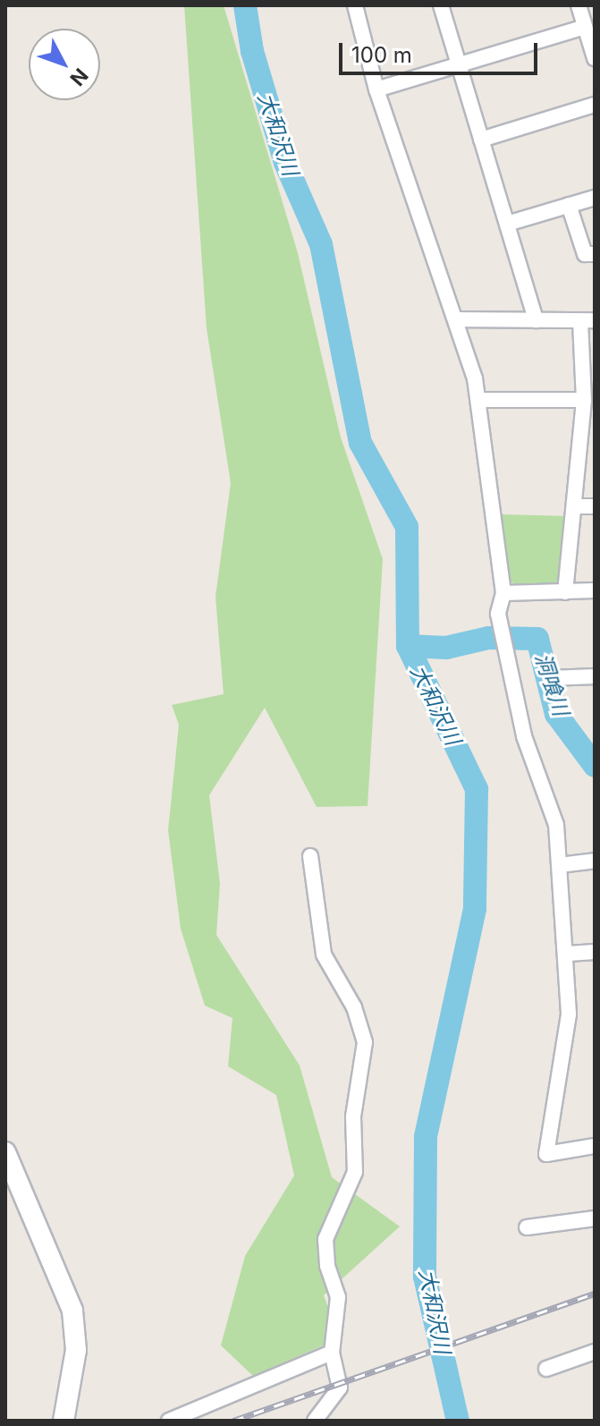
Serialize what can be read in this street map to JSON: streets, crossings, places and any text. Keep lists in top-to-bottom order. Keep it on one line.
{"water":["大和沢川","洞喰川"],"scale_bar":"100 m","north":"bottom right"}
